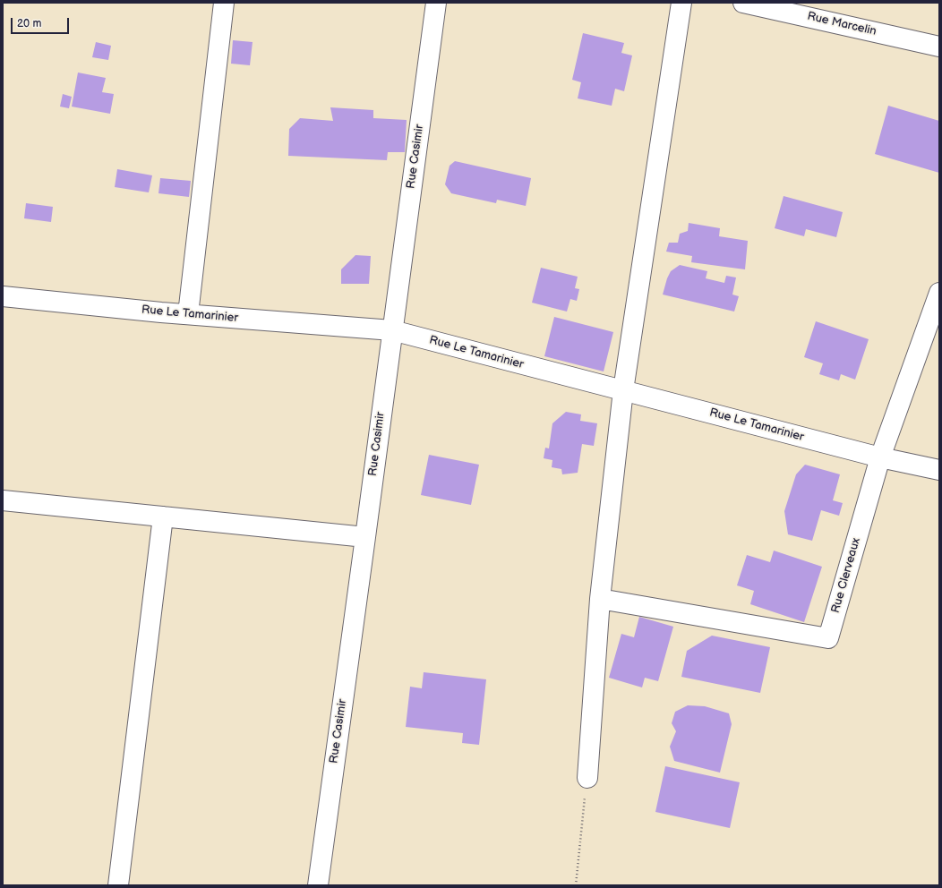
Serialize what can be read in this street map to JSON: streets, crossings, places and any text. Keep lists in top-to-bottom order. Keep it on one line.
{"streets":{"street":["Rue Marcelin","Rue Casimir","Rue Le Tamarinier","Rue Clerveaux"]},"crossings":[["Rue Casimir","Rue Le Tamarinier"],["Rue Le Tamarinier","Rue Clerveaux"]],"scale_bar":"20 m"}
